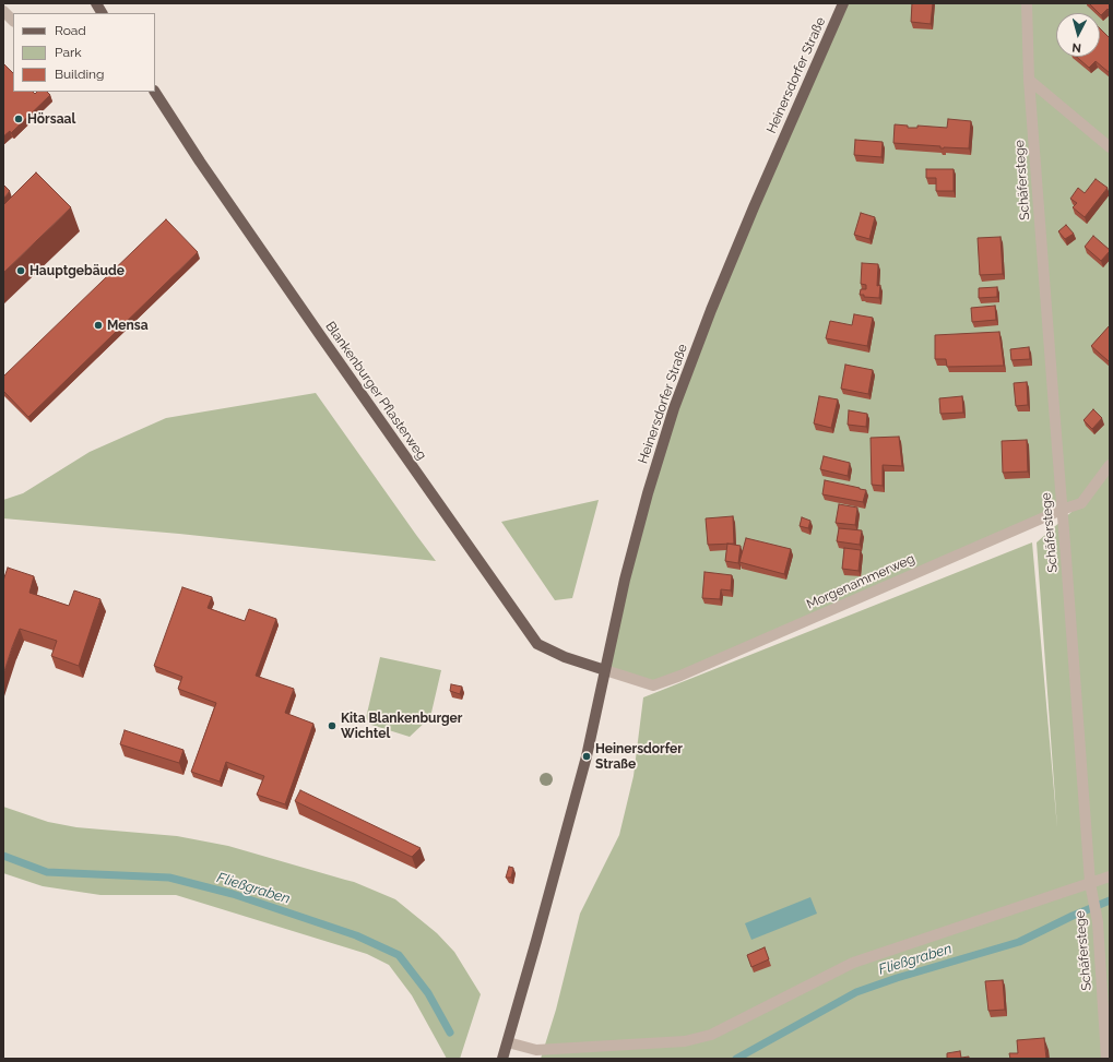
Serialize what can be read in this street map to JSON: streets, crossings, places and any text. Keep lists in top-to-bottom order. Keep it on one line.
{"streets":{"main road":["Heinersdorfer Straße","Blankenburger Pflasterweg"],"lane":["Schäferstege","Morgenammerweg"]},"crossings":[["Heinersdorfer Straße","Blankenburger Pflasterweg"],["Heinersdorfer Straße","Morgenammerweg"],["Schäferstege","Morgenammerweg"],["Blankenburger Pflasterweg","Morgenammerweg"]],"water":["Fließgraben"],"places":["Hörsaal","Hauptgebäude","Mensa","Kita Blankenburger Wichtel","Heinersdorfer Straße"],"legend":["Road","Park","Building"],"north":"bottom"}
